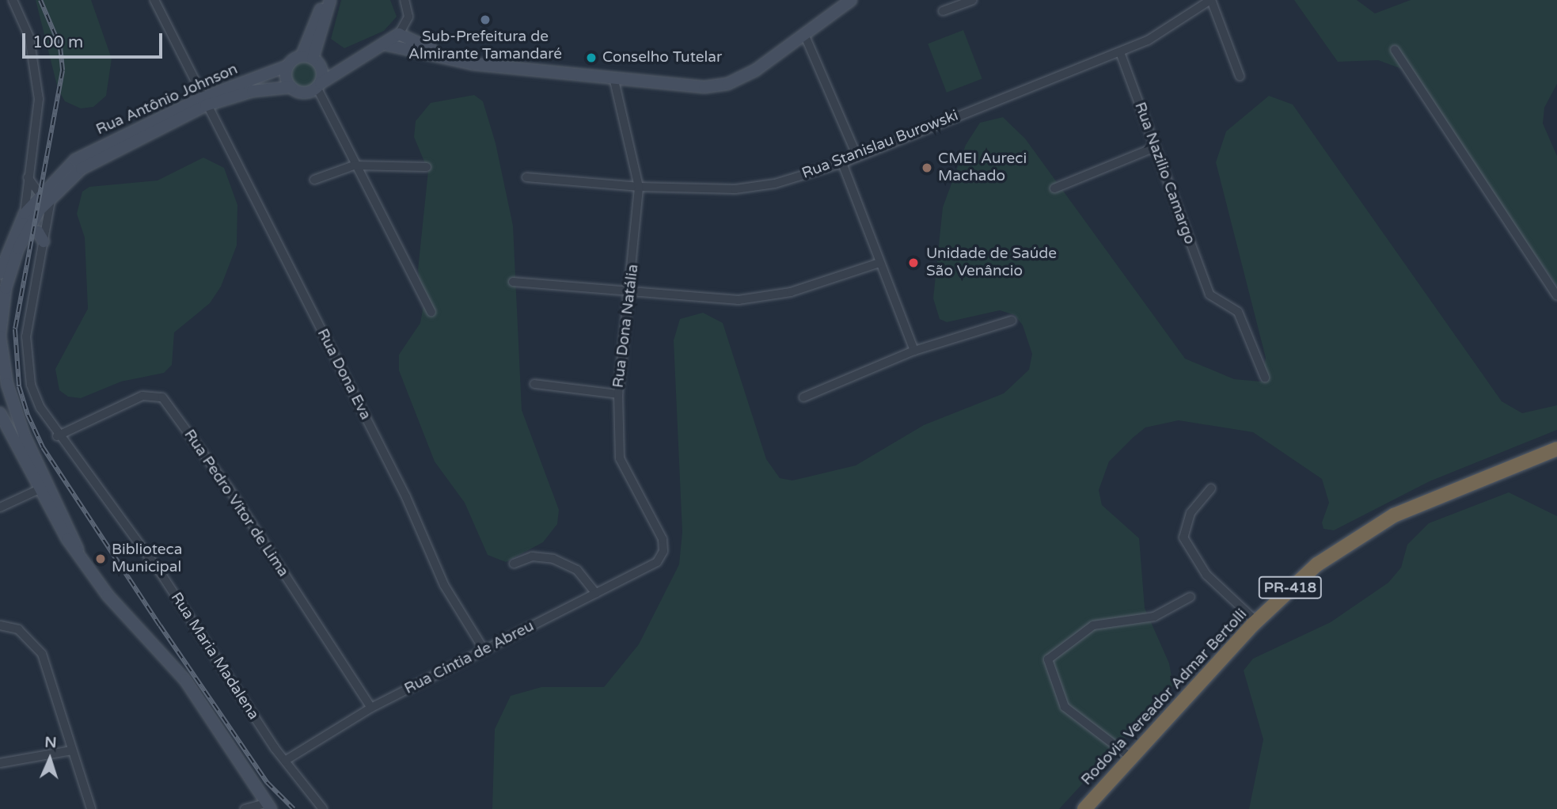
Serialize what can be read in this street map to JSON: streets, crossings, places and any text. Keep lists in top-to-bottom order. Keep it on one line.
{"streets":{"highway":["PR-418","Rodovia Vereador Admar Bertolli"],"main road":["Rua Antônio Johnson"],"street":["Rua Stanislau Burowski","Rua Nazilio Camargo","Rua Dona Natália","Rua Dona Eva","Rua Pedro Vitor de Lima","Rua Maria Madalena","Rua Cíntia de Abreu"]},"crossings":[["Rua Antônio Johnson","Rua Dona Eva"],["Rua Antônio Johnson","Rua Maria Madalena"],["Rua Stanislau Burowski","Rua Nazilio Camargo"],["Rua Stanislau Burowski","Rua Dona Natália"],["Rua Dona Natália","Rua Cíntia de Abreu"],["Rua Dona Eva","Rua Cíntia de Abreu"],["Rua Pedro Vitor de Lima","Rua Maria Madalena"],["Rua Pedro Vitor de Lima","Rua Cíntia de Abreu"],["Rua Maria Madalena","Rua Cíntia de Abreu"]],"places":["Sub-Prefeitura de Almirante Tamandaré","Conselho Tutelar","CMEI Aureci Machado","Unidade de Saúde São Venâncio","Biblioteca Municipal"],"scale_bar":"100 m","north":"top"}
